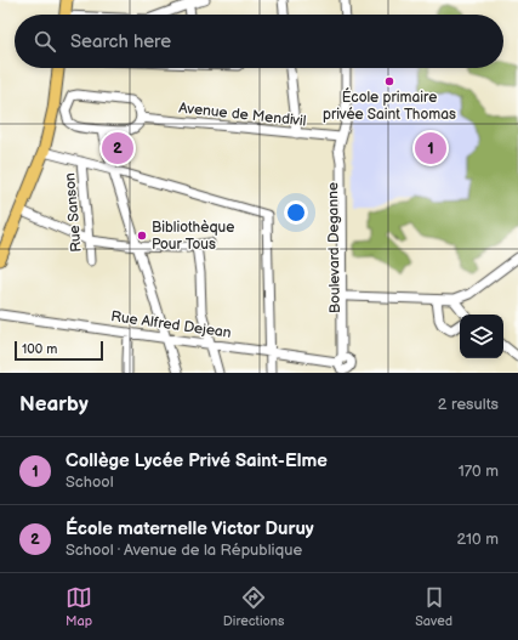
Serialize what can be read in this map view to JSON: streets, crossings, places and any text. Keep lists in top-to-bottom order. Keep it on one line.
{"streets":{"street":["Avenue de Mendivil","Rue Sanson","Boulevard Deganne","Rue Alfred Dejean"]},"crossings":[["Avenue de Mendivil","Boulevard Deganne"],["Boulevard Deganne","Rue Alfred Dejean"]],"places":["École primaire privée Saint Thomas","Bibliothèque Pour Tous"],"scale_bar":"100 m","page":{"search":"Search here","pins":["1","2"],"scale":"100 m","heading":["Nearby","2 results"],"list":[{"mark":"1","name":"Collège Lycée Privé Saint-Elme","note":"School","value":"170 m"},{"mark":"2","name":"École maternelle Victor Duruy","note":"School · Avenue de la République","value":"210 m"}],"nav":["Map","Directions","Saved"]}}
